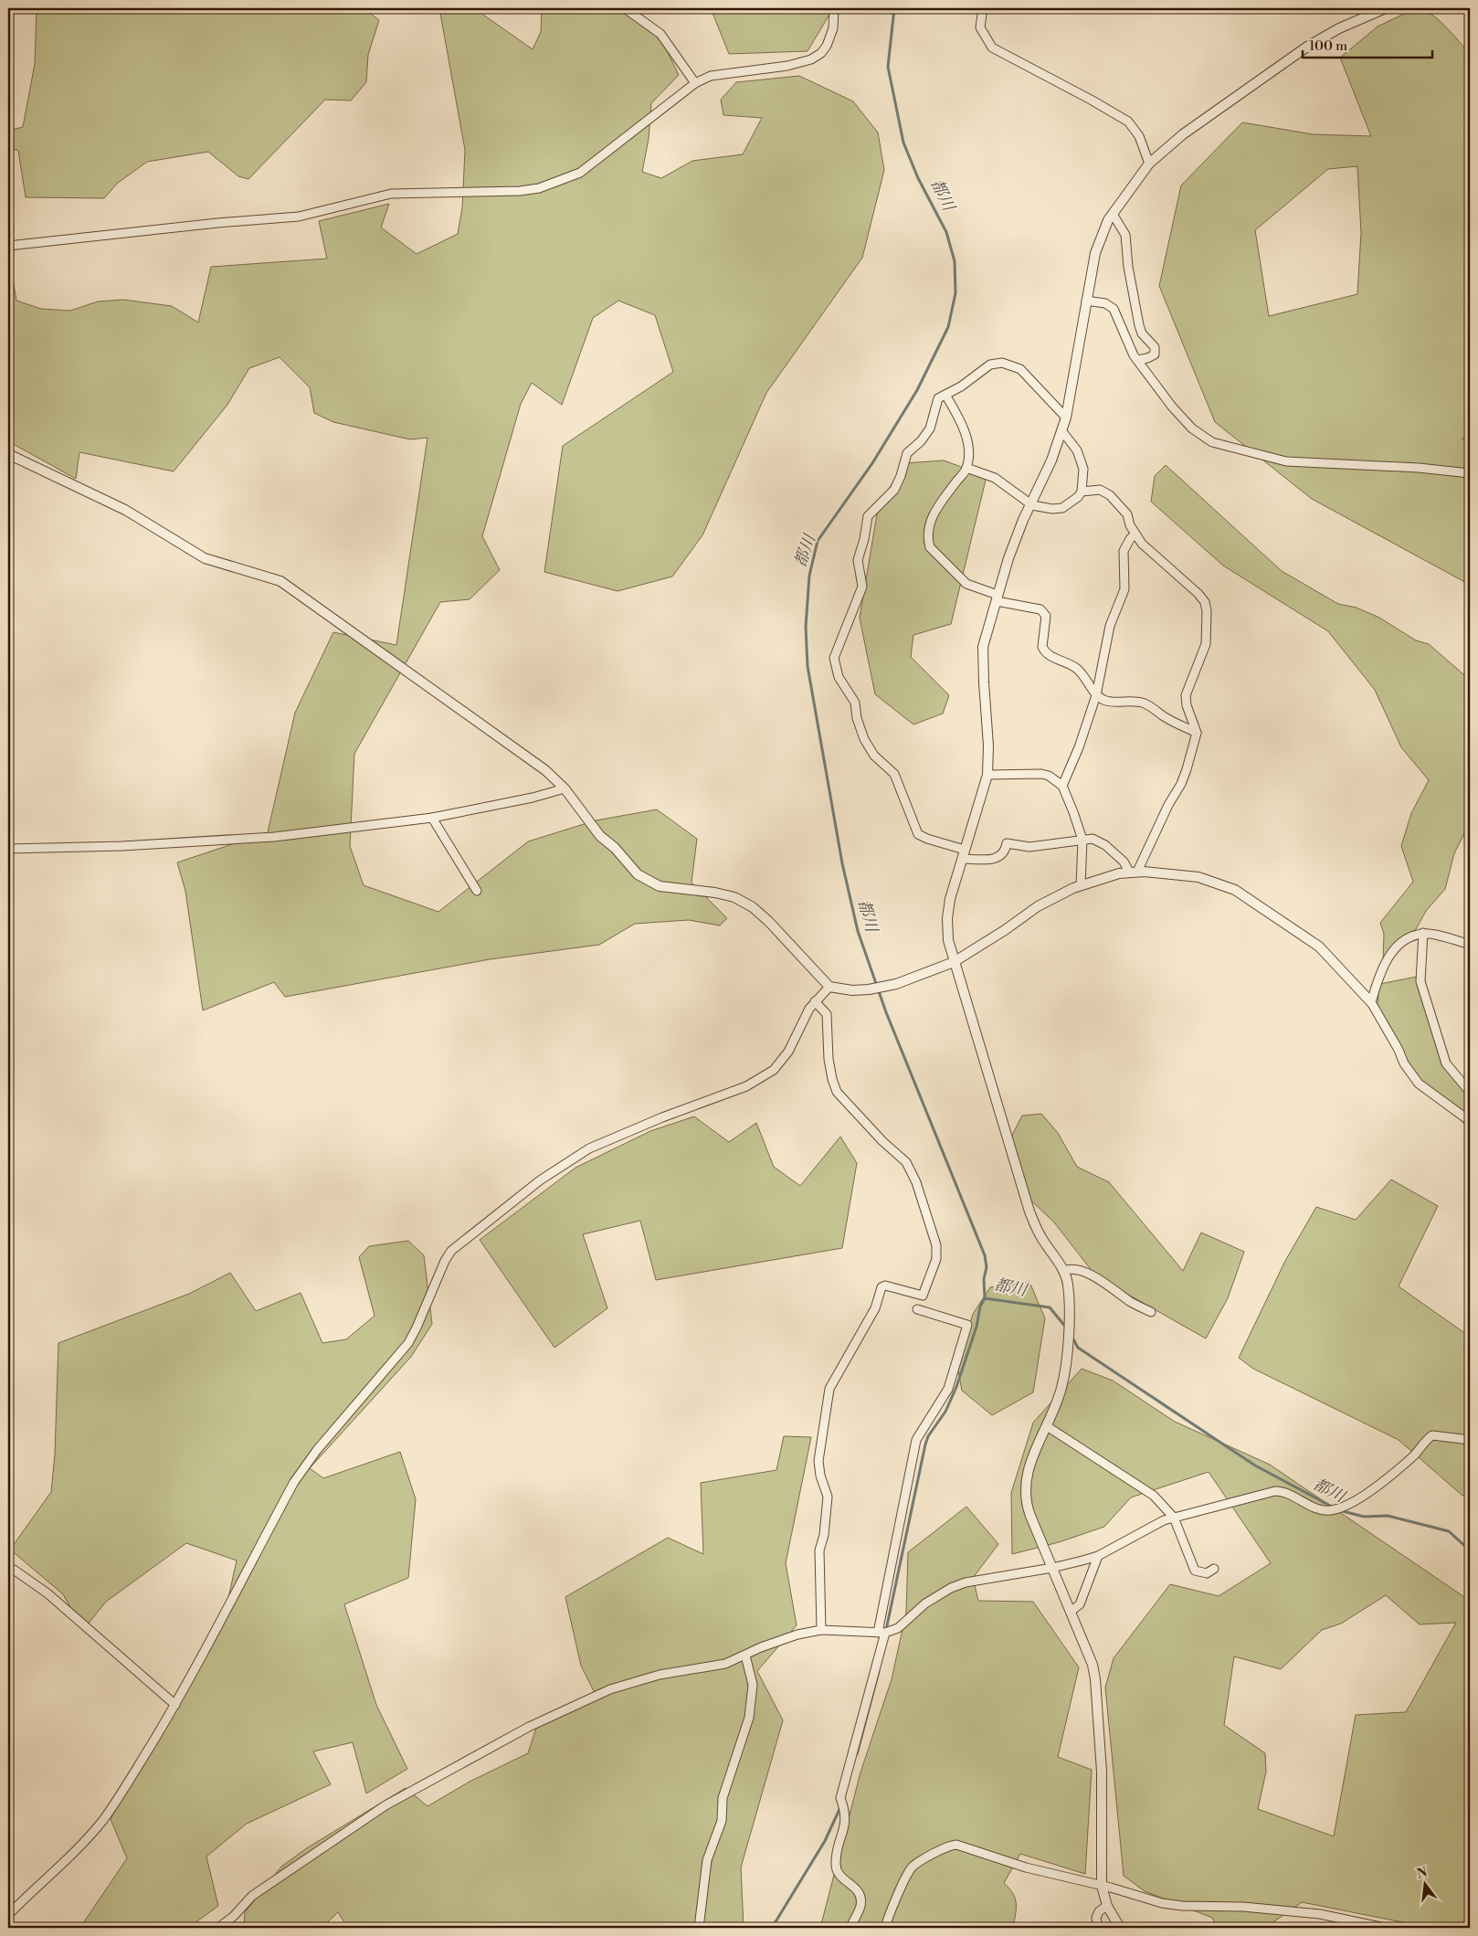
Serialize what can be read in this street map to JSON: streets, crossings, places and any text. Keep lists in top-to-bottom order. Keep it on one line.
{"water":["都川"],"scale_bar":"100 m","north":"top"}
